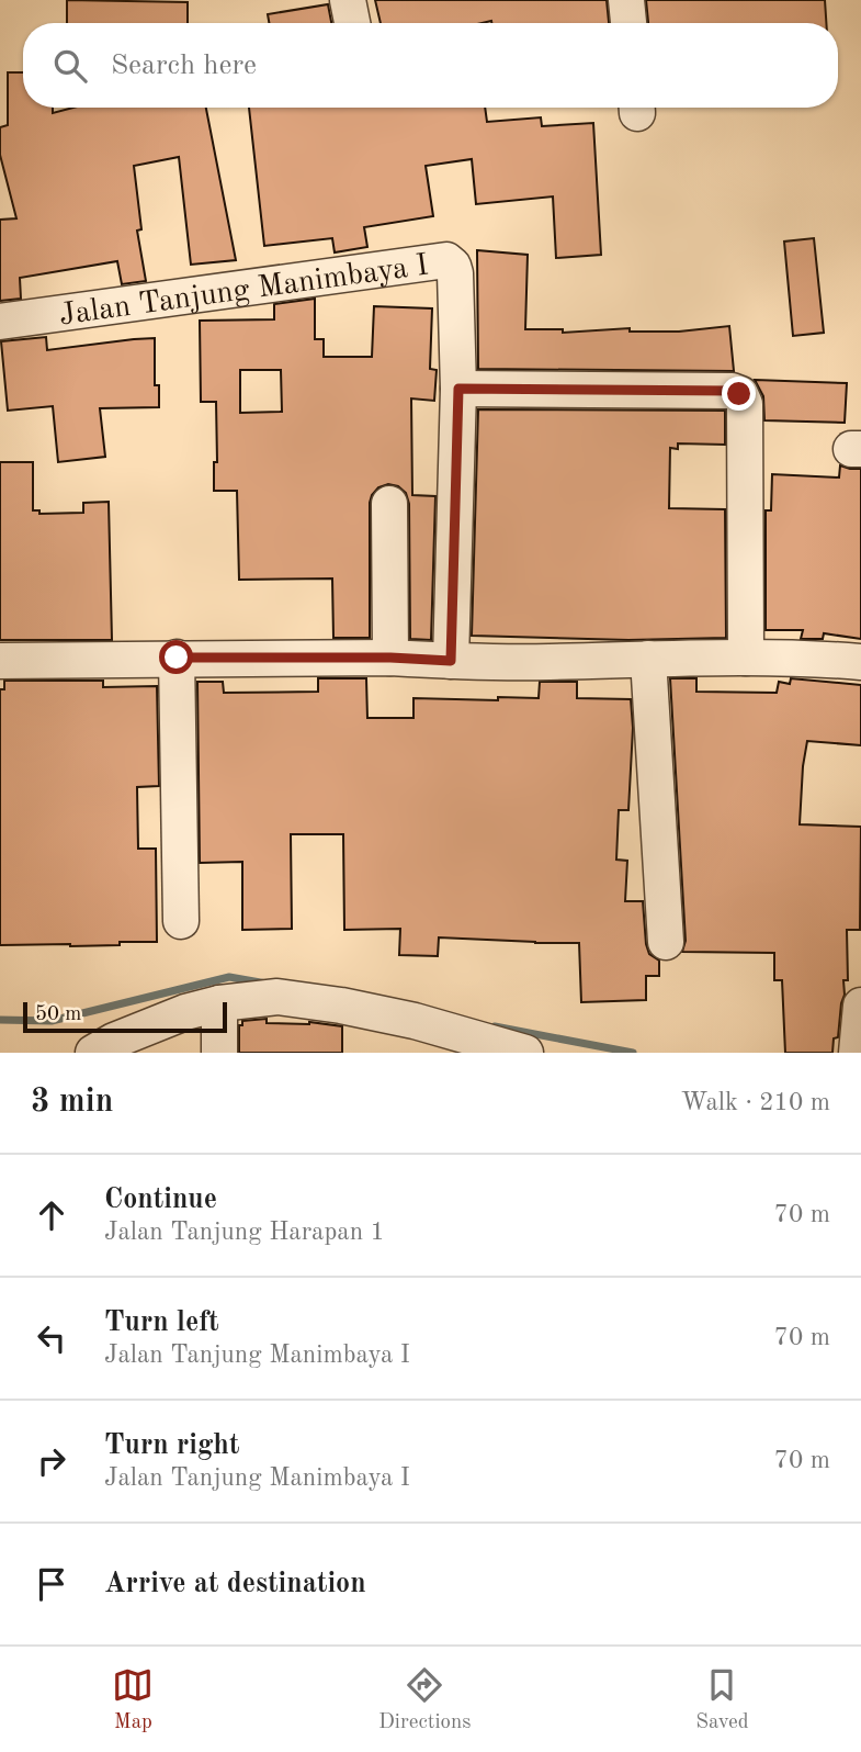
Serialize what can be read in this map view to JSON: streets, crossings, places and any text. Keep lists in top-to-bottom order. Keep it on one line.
{"streets":{"street":["Jalan Tanjung Manimbaya I"]},"scale_bar":"50 m","page":{"search":"Search here","scale":"50 m","heading":["3 min","Walk · 210 m"],"list":[["Continue","Jalan Tanjung Harapan 1","70 m"],["Turn left","Jalan Tanjung Manimbaya I","70 m"],["Turn right","Jalan Tanjung Manimbaya I","70 m"],"Arrive at destination"],"nav":["Map","Directions","Saved"]}}
